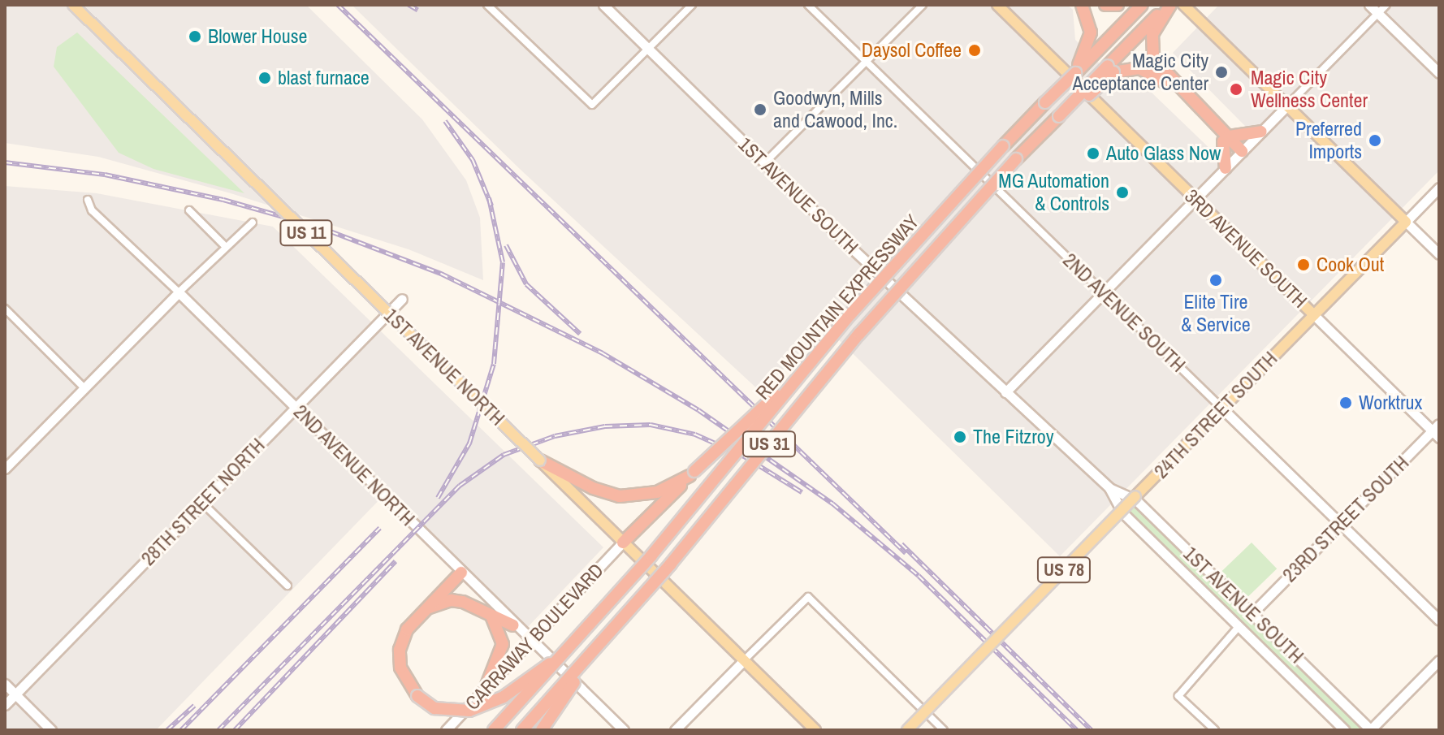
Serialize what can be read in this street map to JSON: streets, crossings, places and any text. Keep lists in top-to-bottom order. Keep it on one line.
{"streets":{"highway":["RED MOUNTAIN EXPRESSWAY","US 31"],"main road":["US 11","3RD AVENUE SOUTH","1ST AVENUE NORTH","24TH STREET SOUTH","US 78"],"street":["1ST AVENUE SOUTH","2ND AVENUE SOUTH","2ND AVENUE NORTH","28TH STREET NORTH","23RD STREET SOUTH","CARRAWAY BOULEVARD"]},"crossings":[["1ST AVENUE SOUTH","23RD STREET SOUTH"],["3RD AVENUE SOUTH","24TH STREET SOUTH"],["3RD AVENUE SOUTH","23RD STREET SOUTH"],["2ND AVENUE SOUTH","24TH STREET SOUTH"],["2ND AVENUE SOUTH","23RD STREET SOUTH"],["2ND AVENUE NORTH","28TH STREET NORTH"],["2ND AVENUE NORTH","CARRAWAY BOULEVARD"]],"places":["Blower House","Daysol Coffee","Magic City Acceptance Center","blast furnace","Magic City Wellness Center","Goodwyn, Mills and Cawood, Inc.","Preferred Imports","Auto Glass Now","MG Automation & Controls","Cook Out","Elite Tire & Service","Worktrux","The Fitzroy"]}
